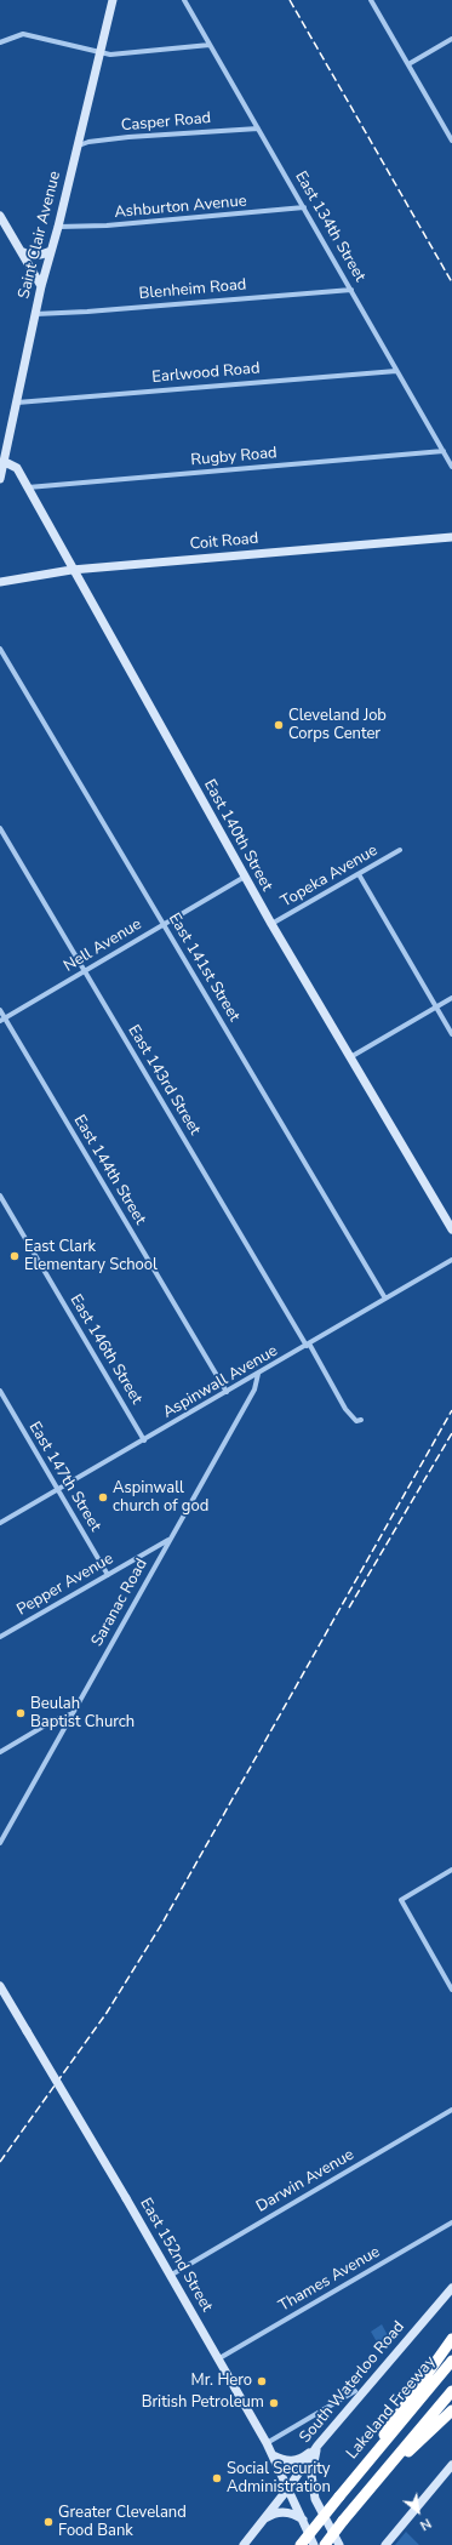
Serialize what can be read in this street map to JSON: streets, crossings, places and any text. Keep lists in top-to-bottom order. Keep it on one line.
{"streets":{"highway":["Lakeland Freeway"],"street":["Casper Road","Ashburton Avenue","East 134th Street","Saint Clair Avenue","Blenheim Road","Earlwood Road","Rugby Road","Coit Road","East 140th Street","Topeka Avenue","Nell Avenue","East 141st Street","East 143rd Street","East 144th Street","East 146th Street","Aspinwall Avenue","East 147th Street","Pepper Avenue","Saranac Road","Darwin Avenue","East 152nd Street","Thames Avenue","South Waterloo Road"]},"crossings":[["Casper Road","East 134th Street"],["Casper Road","Saint Clair Avenue"],["Ashburton Avenue","East 134th Street"],["Ashburton Avenue","Saint Clair Avenue"],["East 134th Street","Blenheim Road"],["East 134th Street","Earlwood Road"],["East 134th Street","Rugby Road"],["Saint Clair Avenue","Blenheim Road"],["Saint Clair Avenue","Earlwood Road"],["Saint Clair Avenue","East 140th Street"],["Rugby Road","East 140th Street"],["Coit Road","East 140th Street"],["East 140th Street","Topeka Avenue"],["East 140th Street","Nell Avenue"],["Nell Avenue","East 141st Street"],["Nell Avenue","East 143rd Street"],["Nell Avenue","East 144th Street"],["East 141st Street","Aspinwall Avenue"],["East 143rd Street","Aspinwall Avenue"],["East 144th Street","Aspinwall Avenue"],["East 146th Street","Aspinwall Avenue"],["Aspinwall Avenue","East 147th Street"],["Aspinwall Avenue","Saranac Road"],["East 147th Street","Pepper Avenue"],["Pepper Avenue","Saranac Road"],["Darwin Avenue","East 152nd Street"],["East 152nd Street","Thames Avenue"],["East 152nd Street","South Waterloo Road"]],"places":["Cleveland Job Corps Center","East Clark Elementary School","Aspinwall church of god","Beulah Baptist Church","Mr. Hero","British Petroleum","Social Security Administration","Greater Cleveland Food Bank"],"north":"bottom right"}
